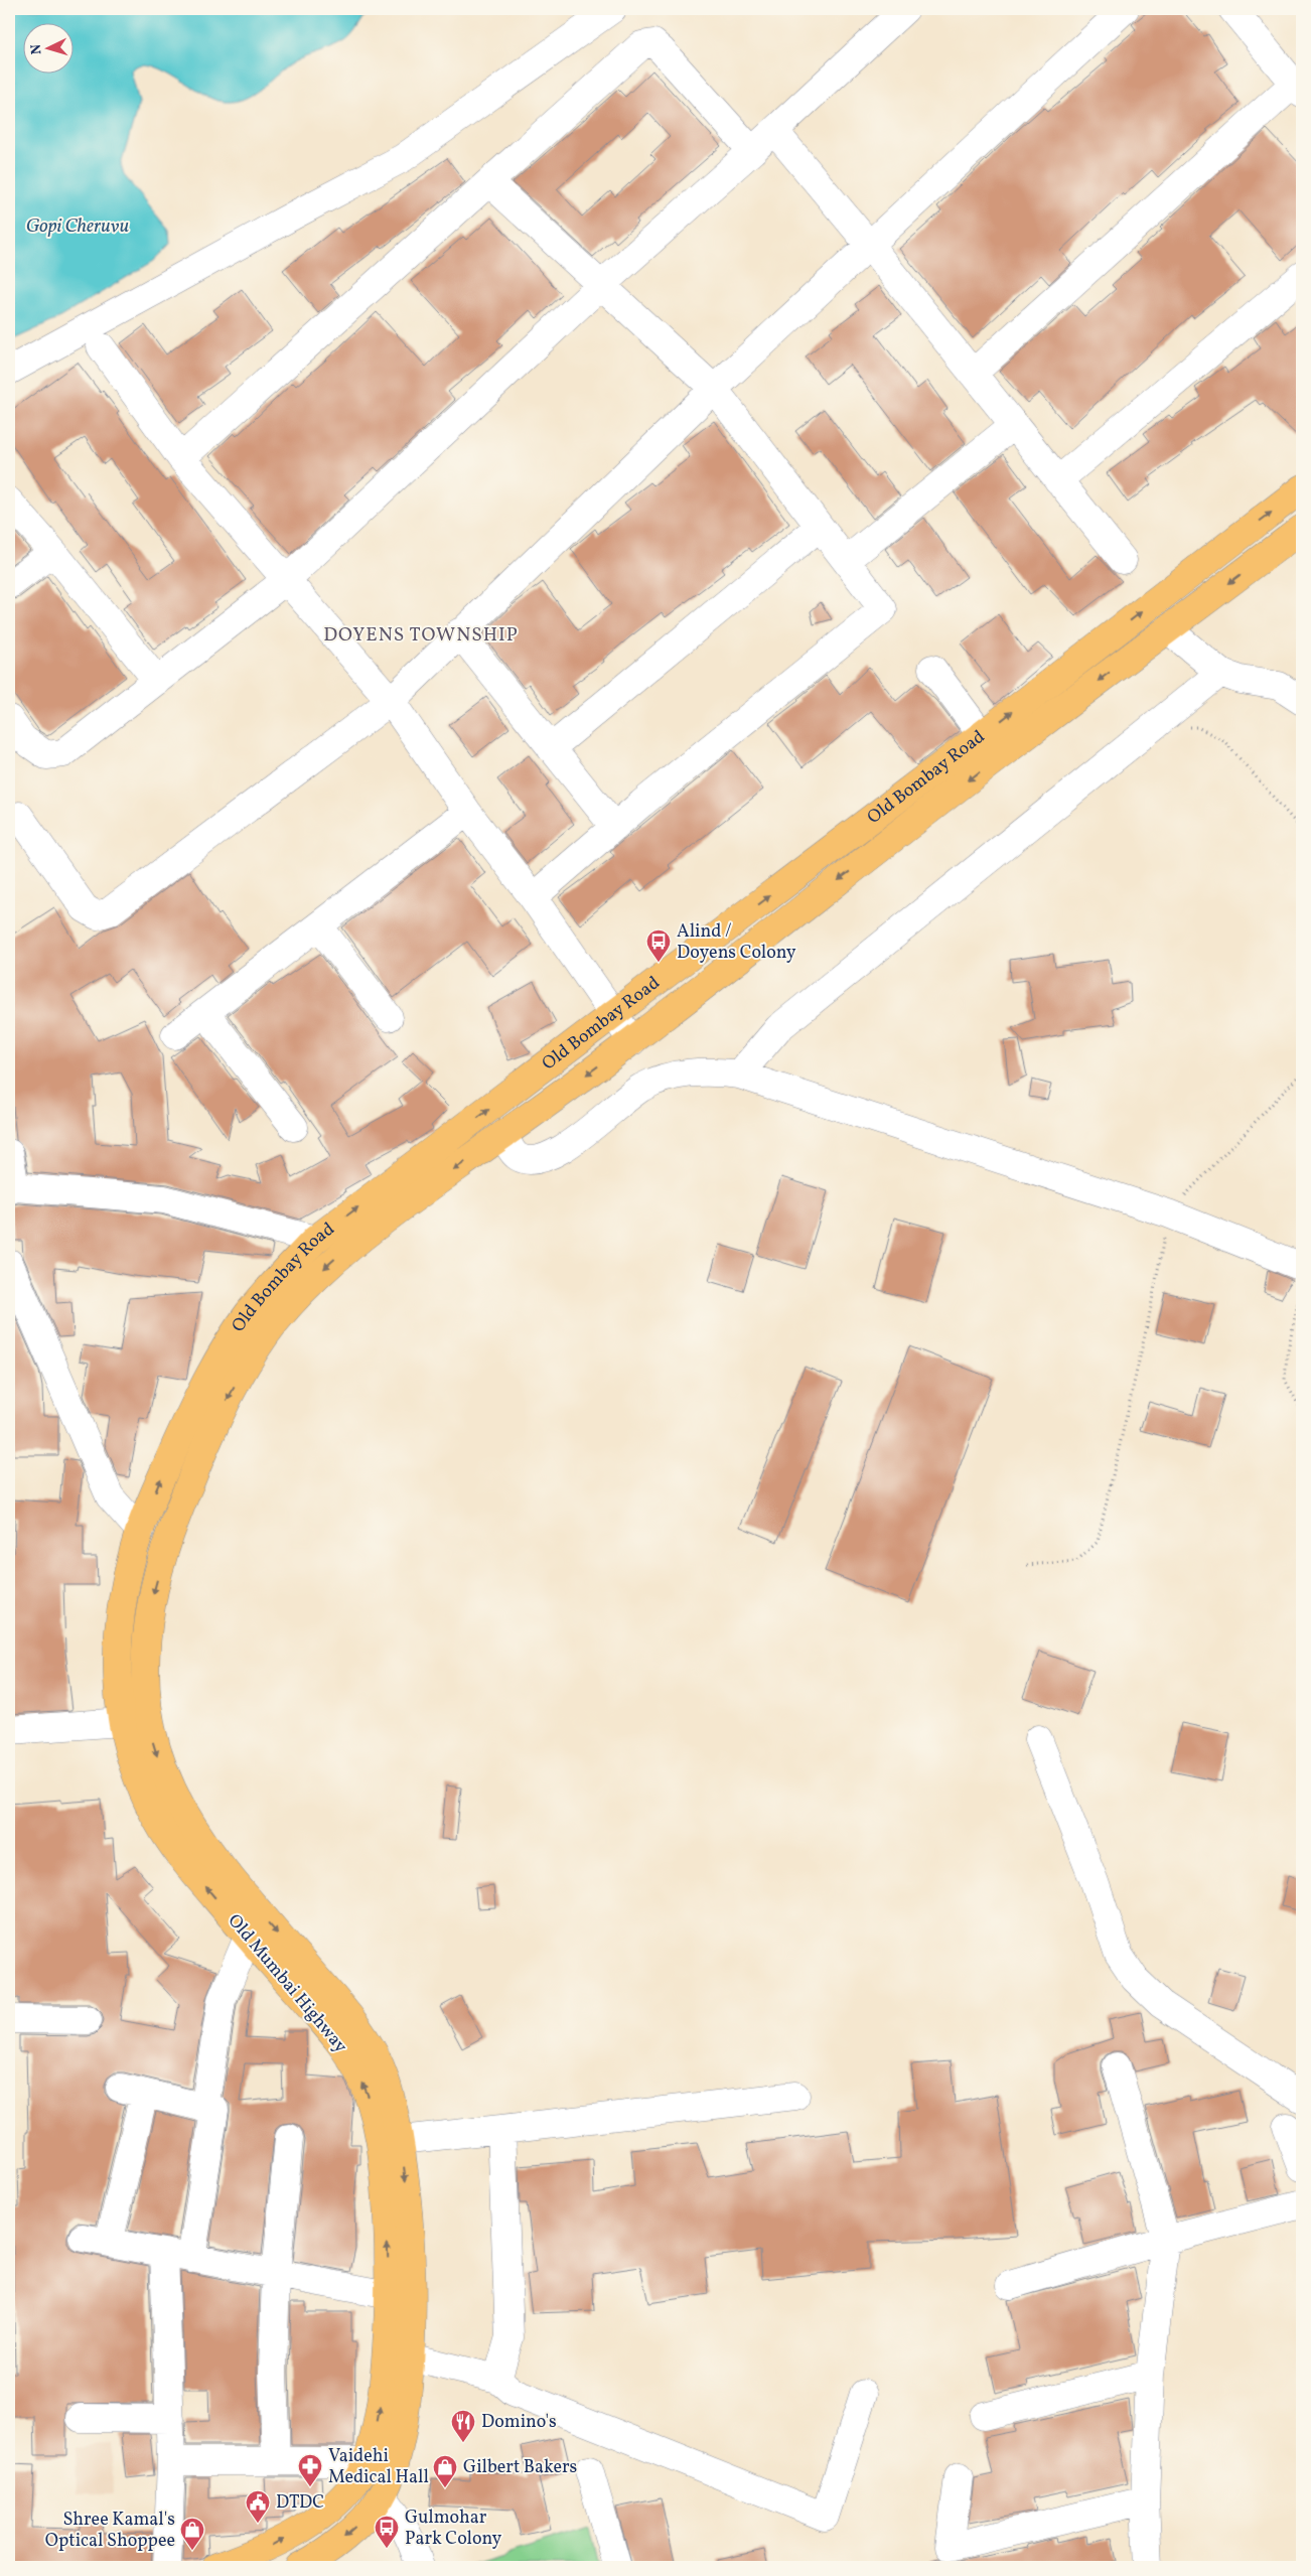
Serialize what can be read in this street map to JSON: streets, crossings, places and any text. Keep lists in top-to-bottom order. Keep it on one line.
{"streets":{"main road":["Old Bombay Road","Old Mumbai Highway"]},"crossings":[["Old Bombay Road","Old Mumbai Highway"]],"districts":["DOYENS TOWNSHIP"],"water":["Gopi Cheruvu"],"places":{"bus stop":["Alind / Doyens Colony","Gulmohar Park Colony"],"restaurant":["Domino's"],"pharmacy":["Vaidehi Medical Hall"],"shop":["Gilbert Bakers","Shree Kamal's Optical Shoppee"],"public building":["DTDC"]},"north":"left"}
